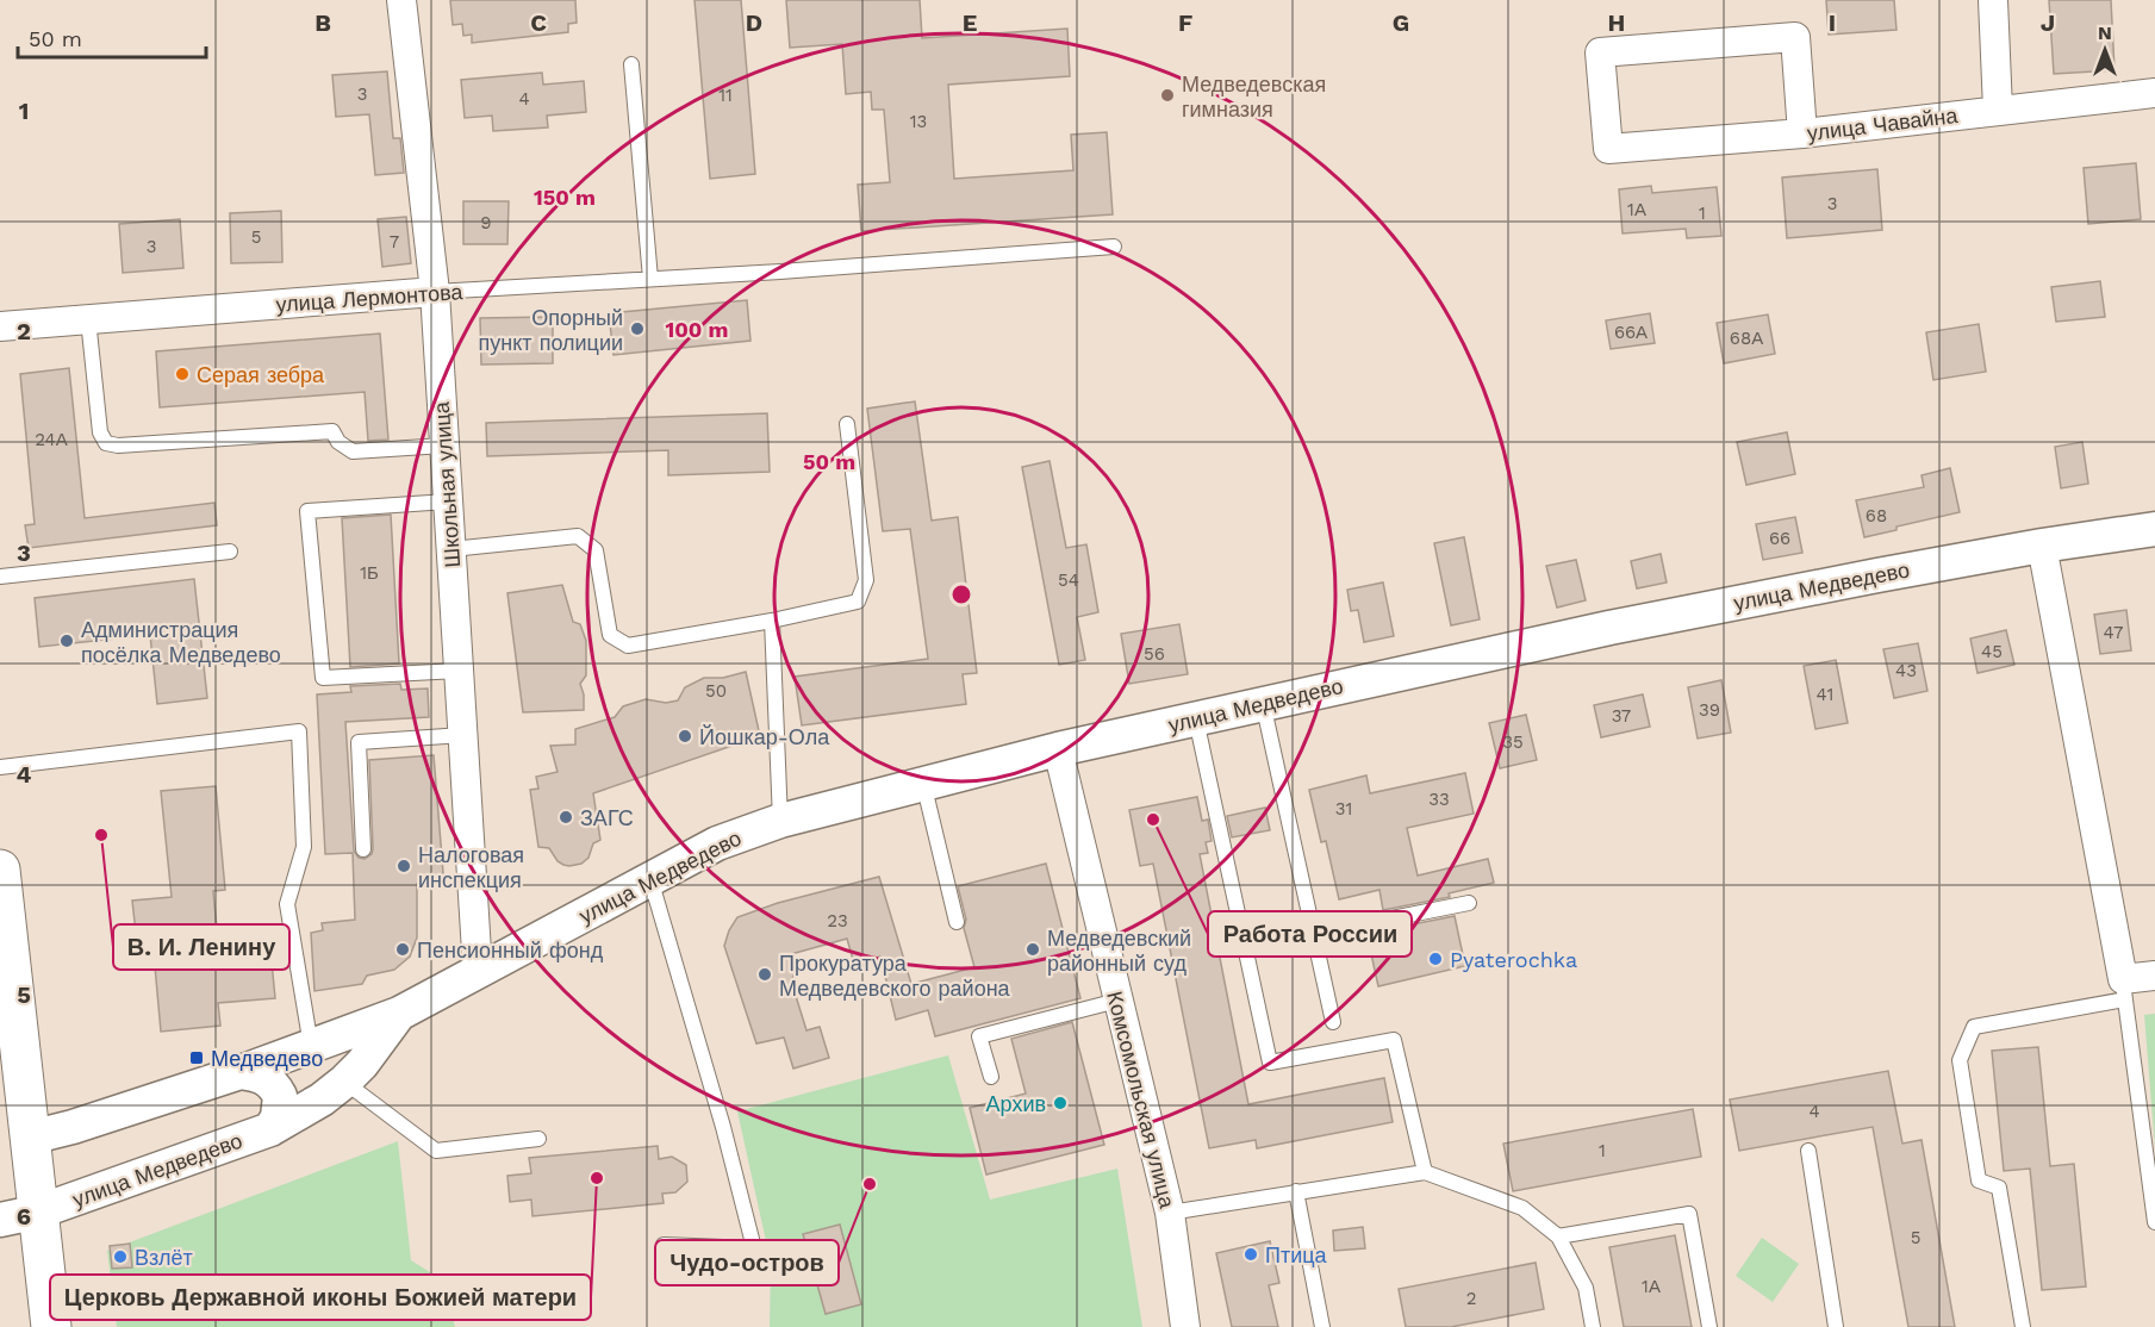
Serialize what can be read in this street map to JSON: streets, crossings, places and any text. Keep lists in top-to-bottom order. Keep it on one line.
{"streets":{"street":["улица Чавайна","улица Лермонтова","Школьная улица","улица Медведево","Комсомольская улица"]},"crossings":[["улица Лермонтова","Школьная улица"],["Школьная улица","улица Медведево"],["улица Медведево","Комсомольская улица"]],"places":{"other":["Медведевская гимназия","Опорный пункт полиции","Серая зебра","Администрация посёлка Медведево","Йошкар-Ола","ЗАГС","Работа России","В. И. Ленину","Налоговая инспекция","Пенсионный фонд","Медведевский районный суд","Pyaterochka","Прокуратура Медведевского района","Архив","Церковь Державной иконы Божией матери","Чудо-остров","Птица","Взлёт"],"transit":["Медведево"]},"house_numbers":["3","11","4","13","3","1А","1","9","5","7","3","66А","68А","24А","68","66","1Б","54","47","45","56","43","50","41","39","37","35","33","31","23","4","1","5","1А","2"],"scale_bar":"50 m","north":"top","grid":{"columns":["B","C","D","E","F","G","H","I","J"],"rows":["1","2","3","4","5","6"]},"rings":["150 m","100 m","50 m"]}
